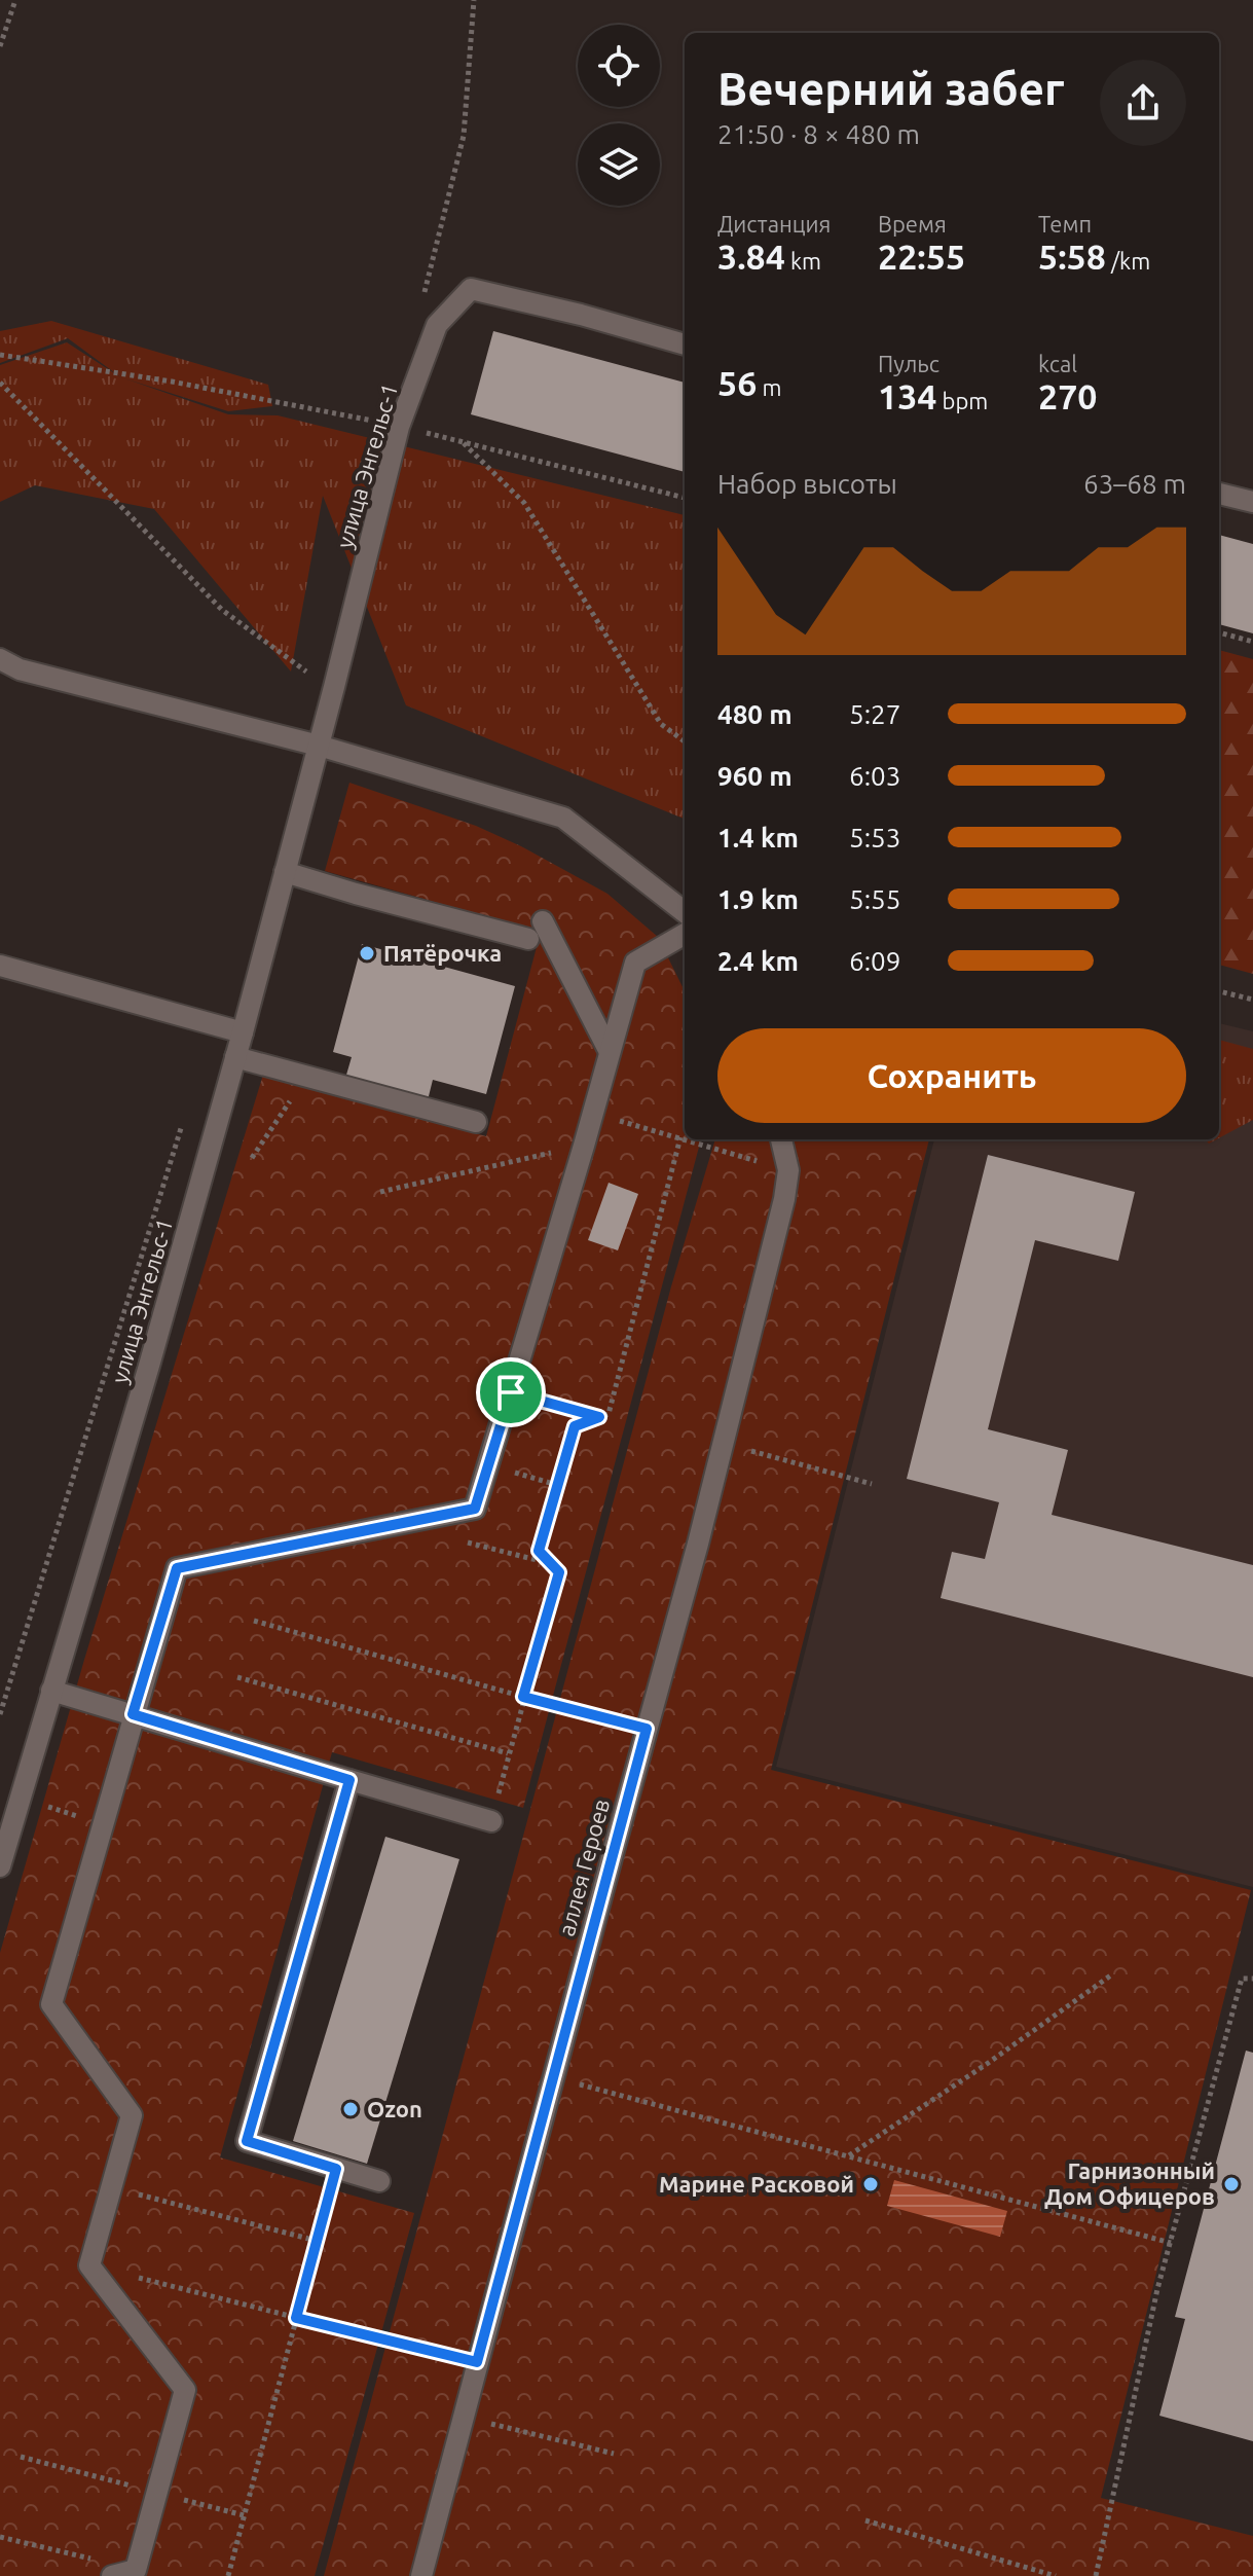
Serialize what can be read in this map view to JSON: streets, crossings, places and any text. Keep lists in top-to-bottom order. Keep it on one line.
{"streets":{"street":["улица Энгельс-1","аллея Героев"]},"places":["Пятёрочка","Ozon","Марине Расковой","Гарнизонный Дом Офицеров"],"page":{"heading":["Вечерний забег","21:50 · 8 × 480 m"],"stats":[["Дистанция","3.84 km"],["Время","22:55"],["Темп","5:58 /km"],["56 m"],["Пульс","134 bpm"],["kcal","270"]],"chart":["Набор высоты","63–68 m"],"list":[{"name":"480 m","note":"5:27"},{"name":"960 m","note":"6:03"},{"name":"1.4 km","note":"5:53"},{"name":"1.9 km","note":"5:55"},{"name":"2.4 km","note":"6:09"}],"buttons":"Сохранить"}}
